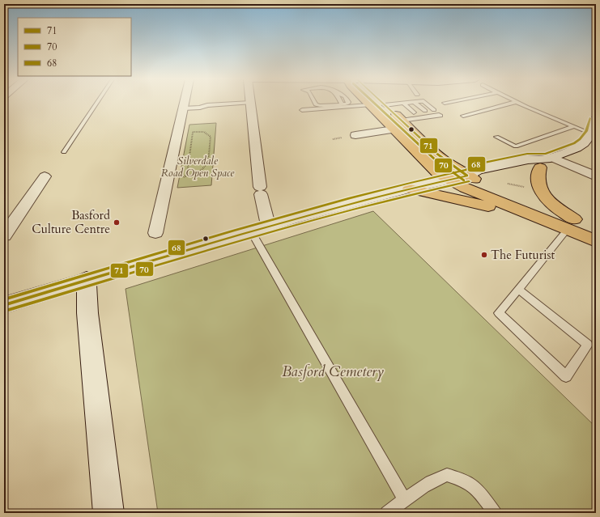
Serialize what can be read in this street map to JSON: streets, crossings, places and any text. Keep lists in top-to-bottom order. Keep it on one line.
{"parks":["Silverdale Road Open Space","Basford Cemetery"],"places":["Basford Culture Centre","The Futurist"],"lines":["transit line 71","transit line 70","transit line 68"],"legend":["71","70","68"]}
